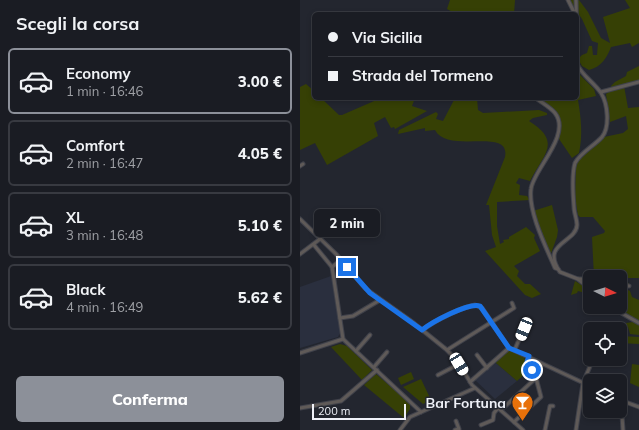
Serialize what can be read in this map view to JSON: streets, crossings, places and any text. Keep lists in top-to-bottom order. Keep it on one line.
{"places":{"bar":["Bar Fortuna"]},"scale_bar":"200 m","north":"right","page":{"heading":"Scegli la corsa","banner":["Via Sicilia","Strada del Tormeno"],"list":[{"name":"Economy","note":"1 min · 16:46","value":"3.00 €"},{"name":"Comfort","note":"2 min · 16:47","value":"4.05 €"},{"name":"XL","note":"3 min · 16:48","value":"5.10 €"},{"name":"Black","note":"4 min · 16:49","value":"5.62 €"}],"bubble":"2 min","buttons":"Conferma","scale":"200 m"}}
